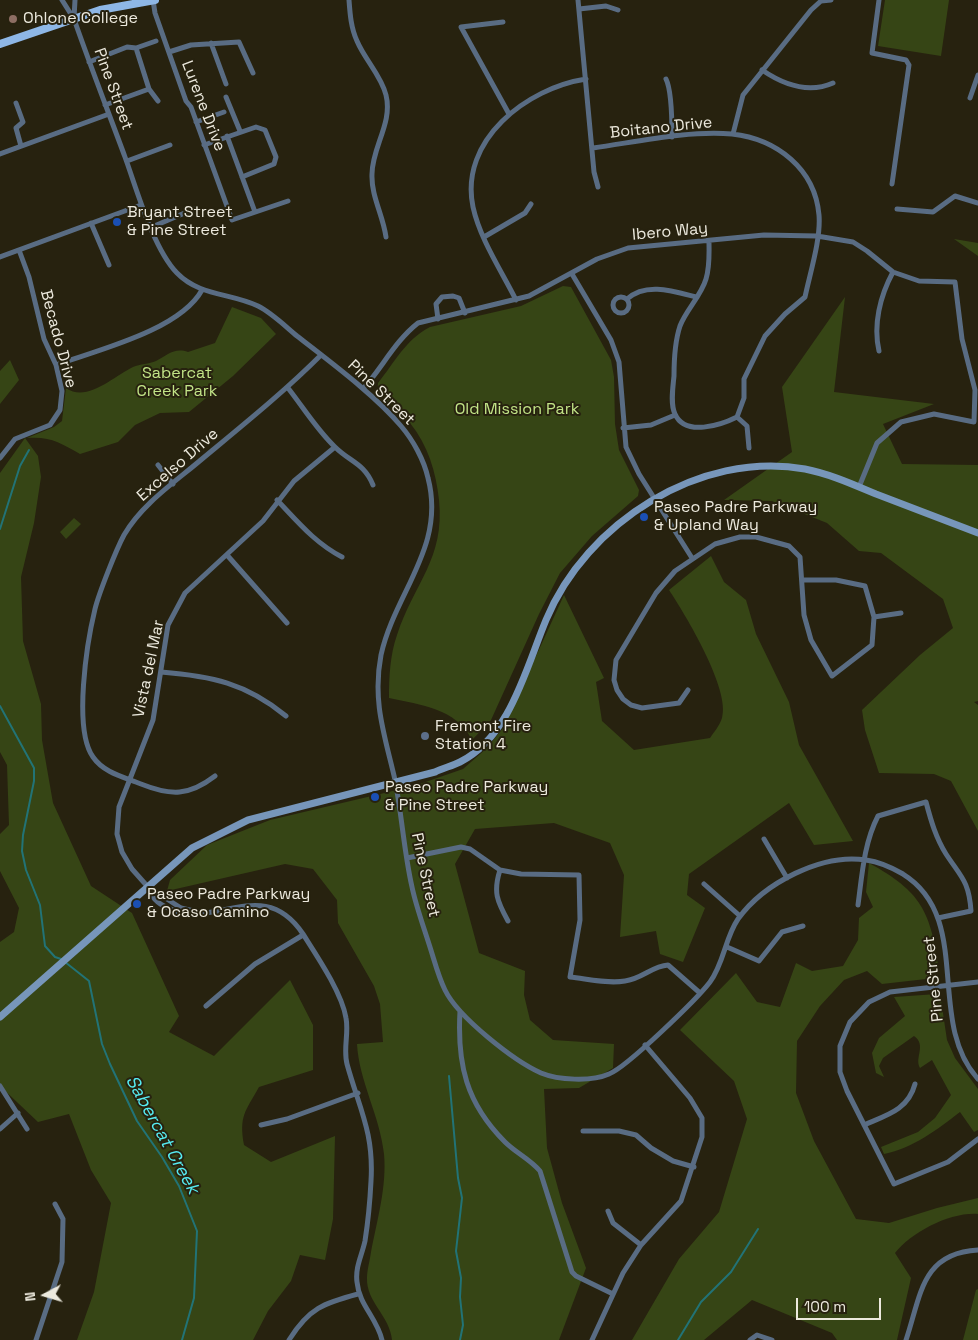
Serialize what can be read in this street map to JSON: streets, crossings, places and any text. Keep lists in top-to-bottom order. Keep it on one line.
{"streets":{"street":["Pine Street","Lurene Drive","Boitano Drive","Ibero Way","Becado Drive","Excelso Drive","Vista del Mar"]},"crossings":[["Pine Street","Ibero Way"],["Pine Street","Excelso Drive"],["Boitano Drive","Ibero Way"],["Excelso Drive","Vista del Mar"]],"water":["Sabercat Creek"],"parks":["Sabercat Creek Park","Old Mission Park"],"places":["Ohlone College","Bryant Street & Pine Street","Paseo Padre Parkway & Upland Way","Fremont Fire Station 4","Paseo Padre Parkway & Pine Street","Paseo Padre Parkway & Ocaso Camino"],"scale_bar":"100 m","north":"left"}
